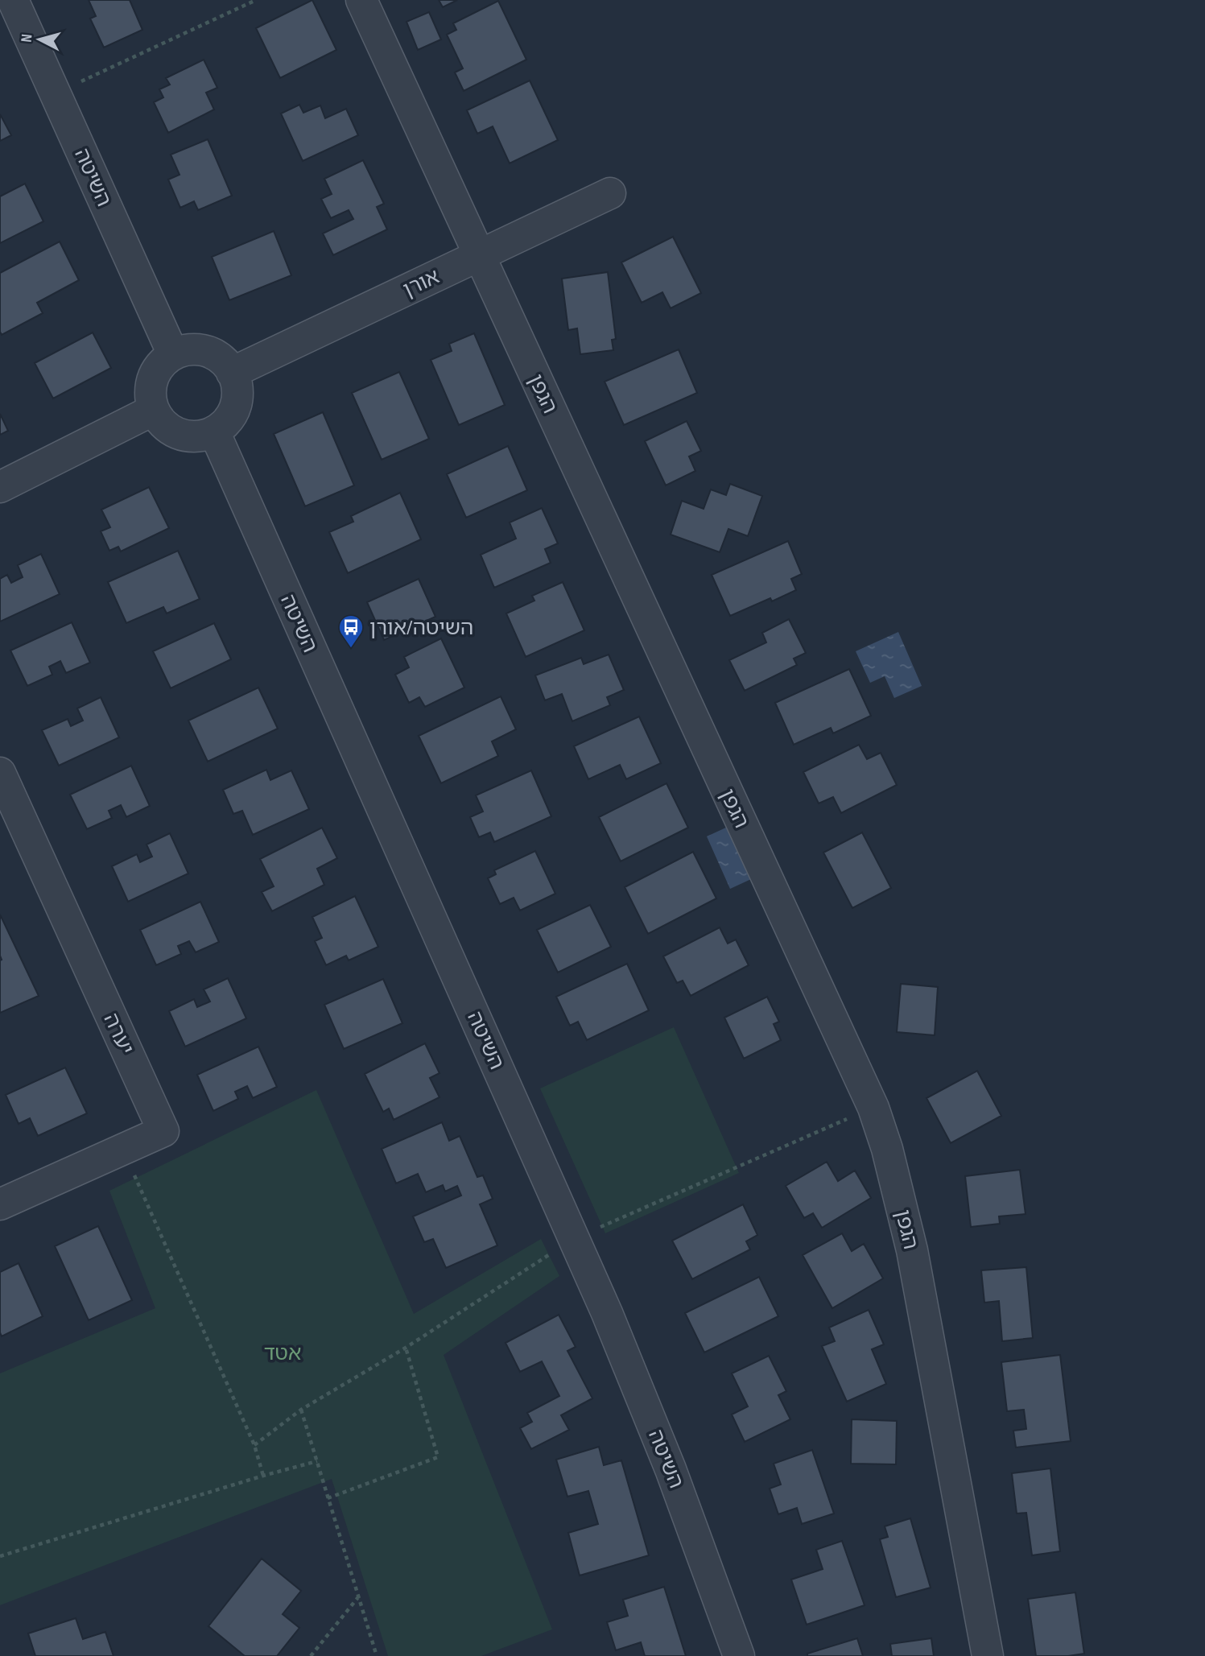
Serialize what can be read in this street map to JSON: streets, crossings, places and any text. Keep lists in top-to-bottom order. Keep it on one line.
{"streets":{"street":["השיטה","אורן","הגפן","יערה"]},"crossings":[["השיטה","אורן"],["אורן","הגפן"]],"parks":["אטד"],"places":{"bus stop":["השיטה/אורן"]},"north":"left"}
